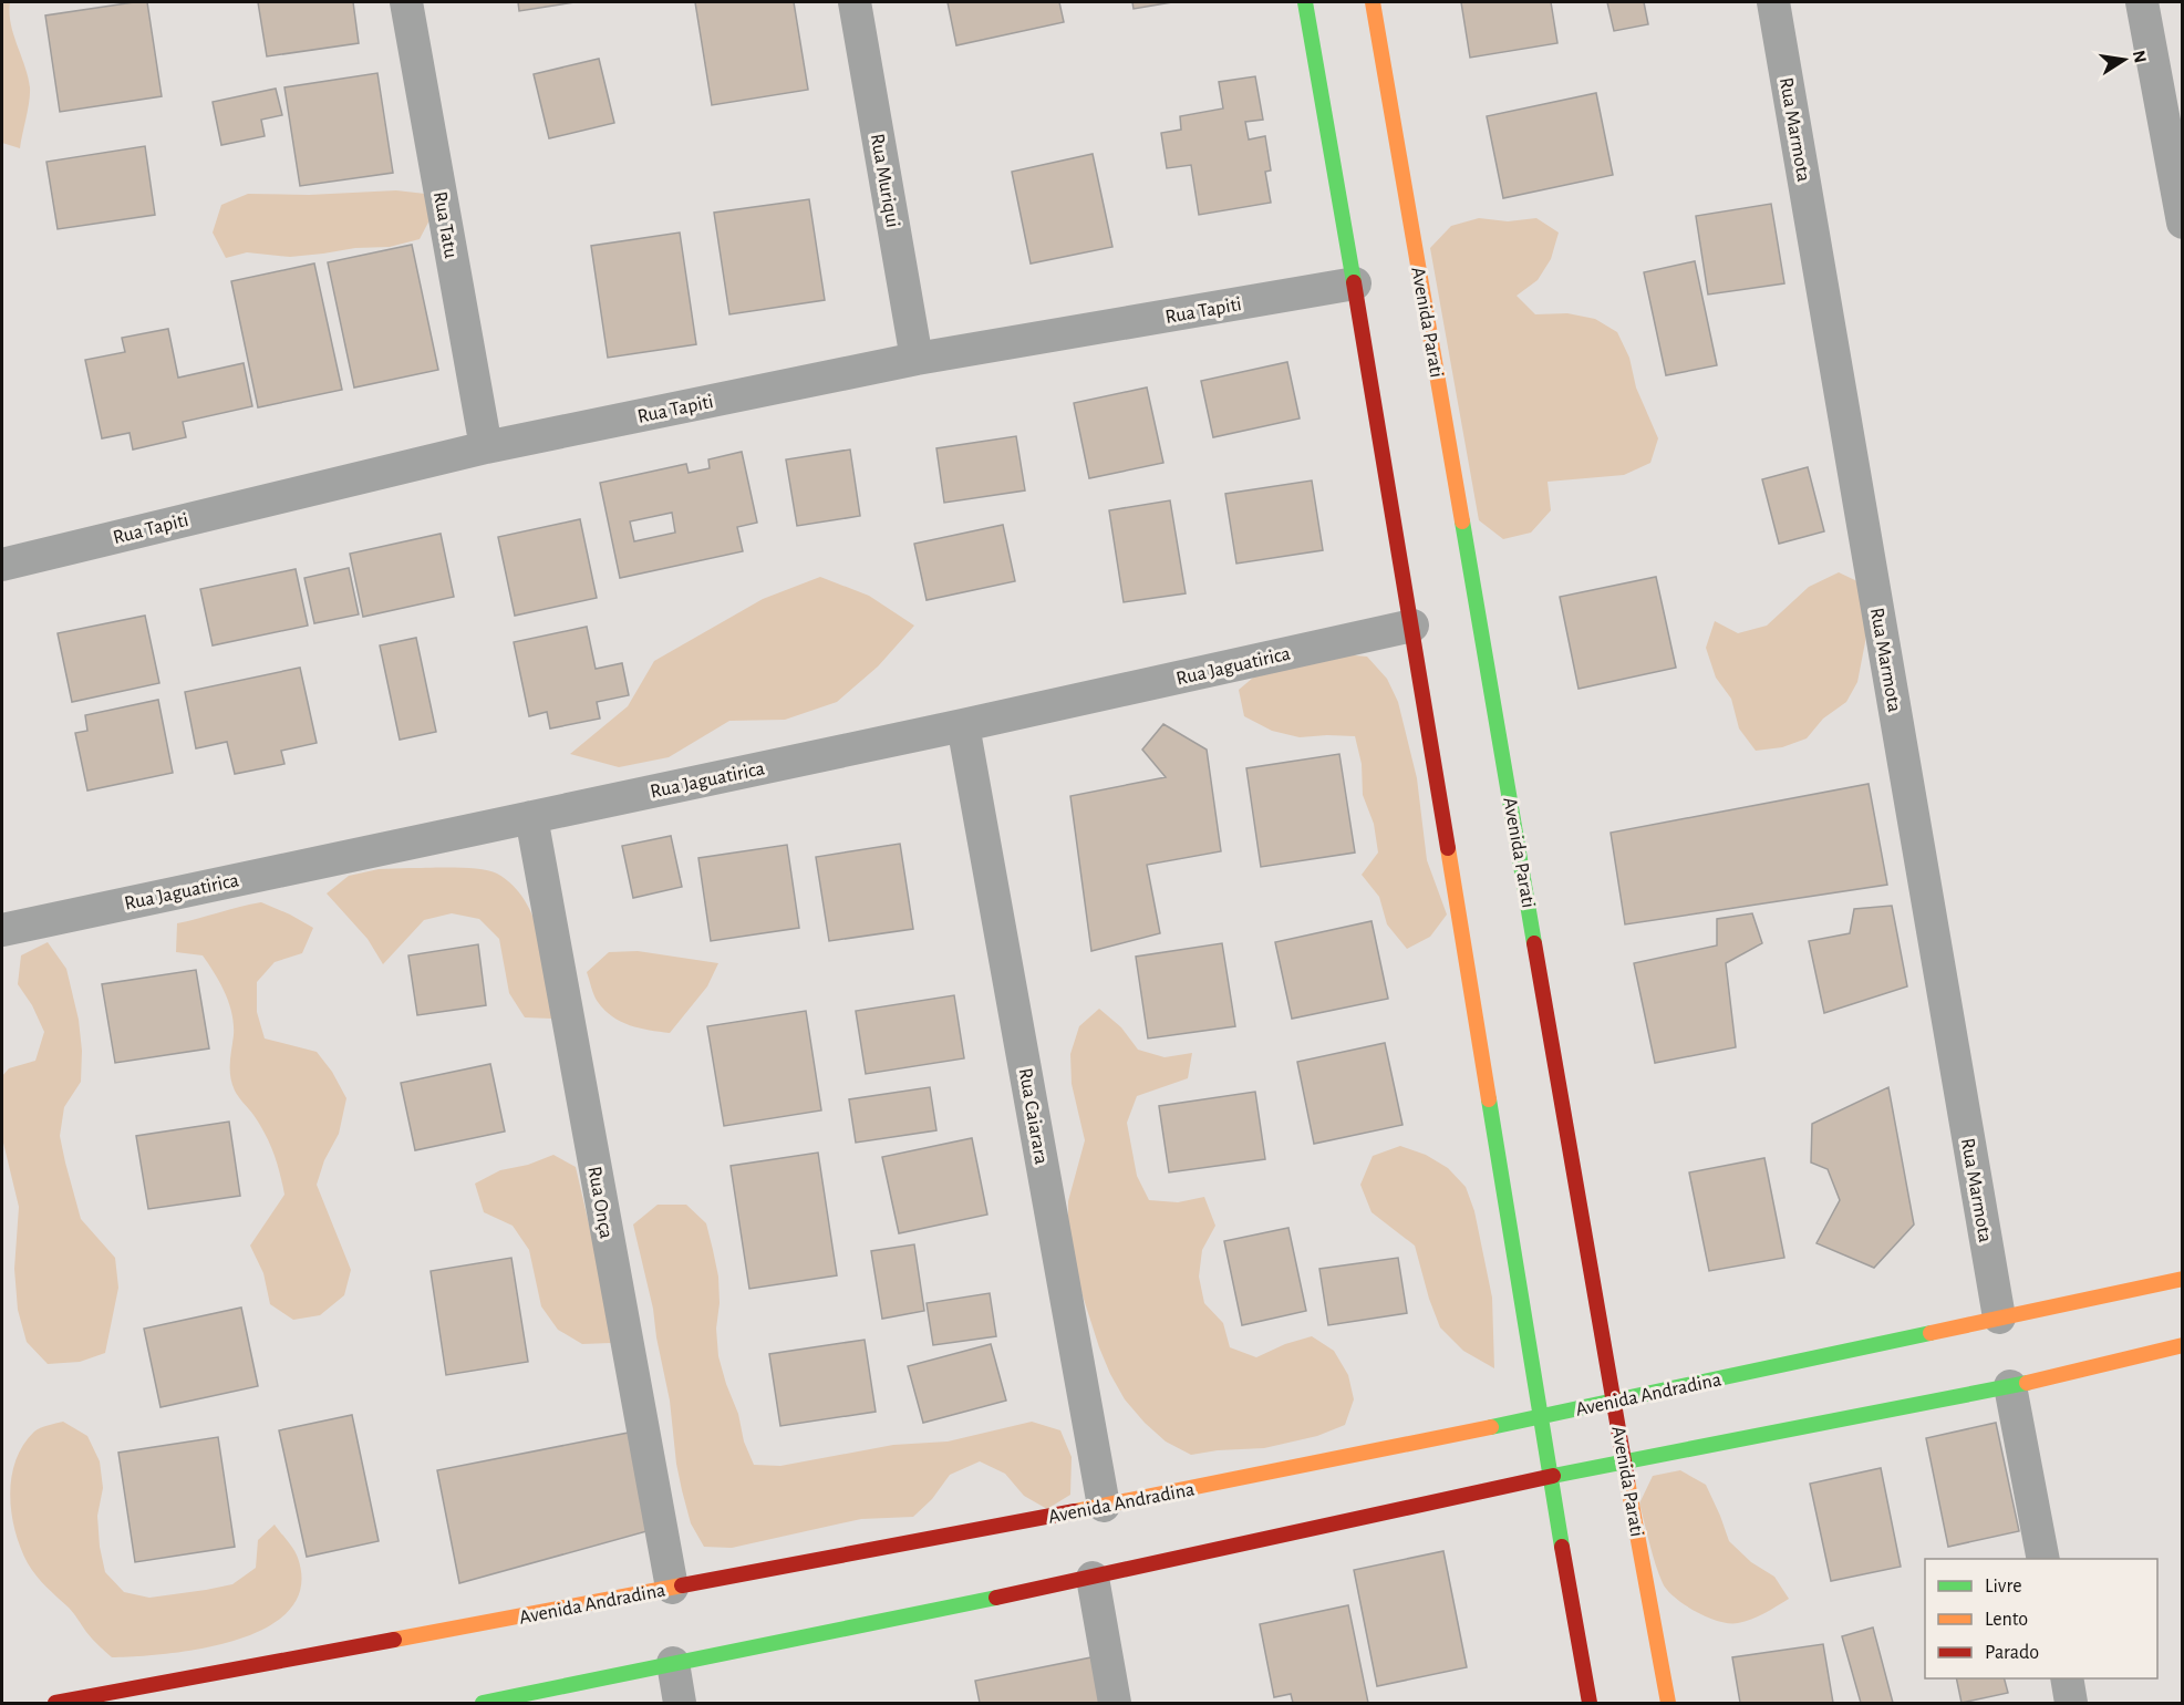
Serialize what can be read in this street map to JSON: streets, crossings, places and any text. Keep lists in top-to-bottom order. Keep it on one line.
{"streets":{"street":["Rua Marmota","Rua Muriqui","Rua Tatu","Rua Tapiti","Avenida Parati","Rua Jaguatirica","Rua Caiarara","Rua Onça","Avenida Andradina"]},"crossings":[["Rua Marmota","Avenida Andradina"],["Rua Muriqui","Rua Tapiti"],["Rua Tatu","Rua Tapiti"],["Avenida Parati","Avenida Andradina"],["Rua Jaguatirica","Rua Caiarara"],["Rua Jaguatirica","Rua Onça"],["Rua Caiarara","Avenida Andradina"],["Rua Onça","Avenida Andradina"]],"legend":["Livre","Lento","Parado"],"north":"right"}
